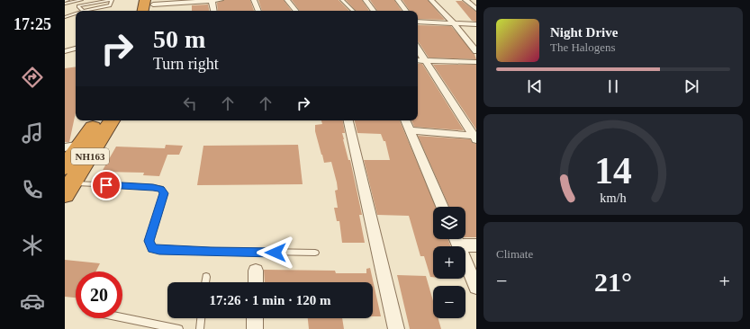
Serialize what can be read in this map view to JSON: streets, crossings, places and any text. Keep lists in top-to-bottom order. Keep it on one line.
{"streets":{"highway":["NH163"]},"page":{"tabs":"17:25","turn":["50 m","Turn right"],"song":["Night Drive","The Halogens"],"map_buttons":["+","−"],"tile":"Climate","heat":["−","21°","+"],"limit":"20","trip":"17:26 · 1 min · 120 m","gauge":["14","km/h"]}}
